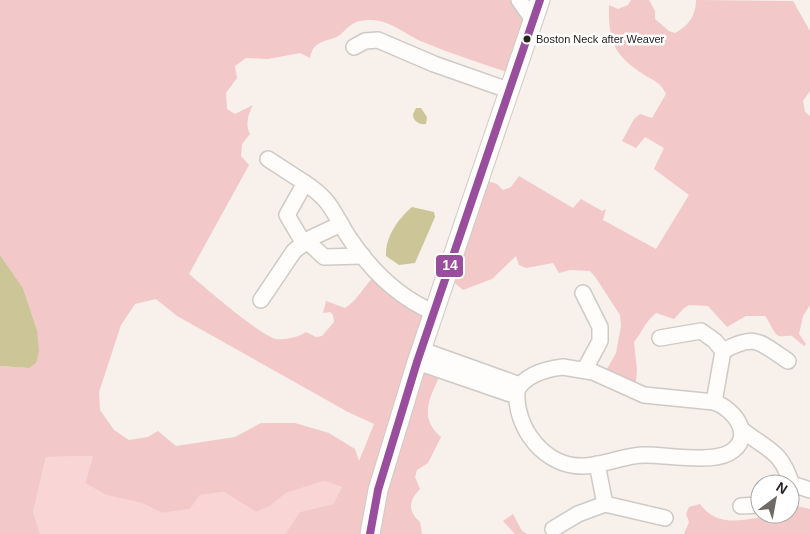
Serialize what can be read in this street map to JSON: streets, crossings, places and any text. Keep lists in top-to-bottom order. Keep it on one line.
{"places":["Boston Neck after Weaver"],"lines":["transit line 14"],"north":"top right"}
